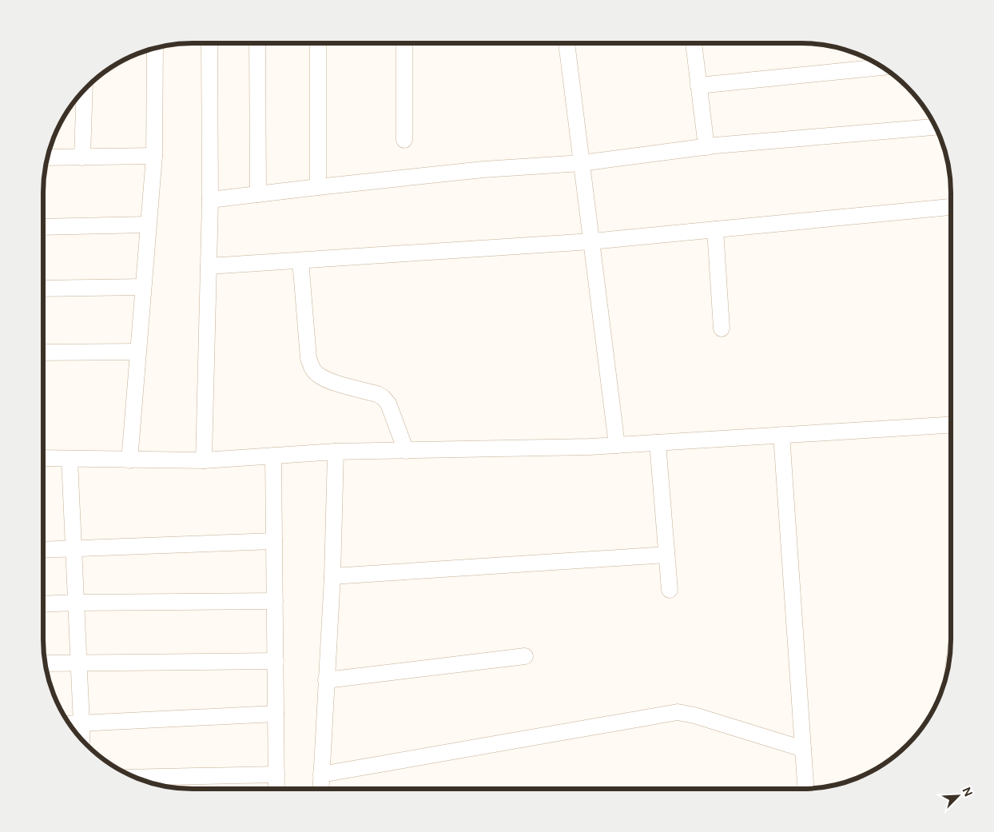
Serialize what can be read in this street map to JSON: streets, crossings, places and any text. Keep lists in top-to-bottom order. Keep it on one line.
{"north":"top right"}
